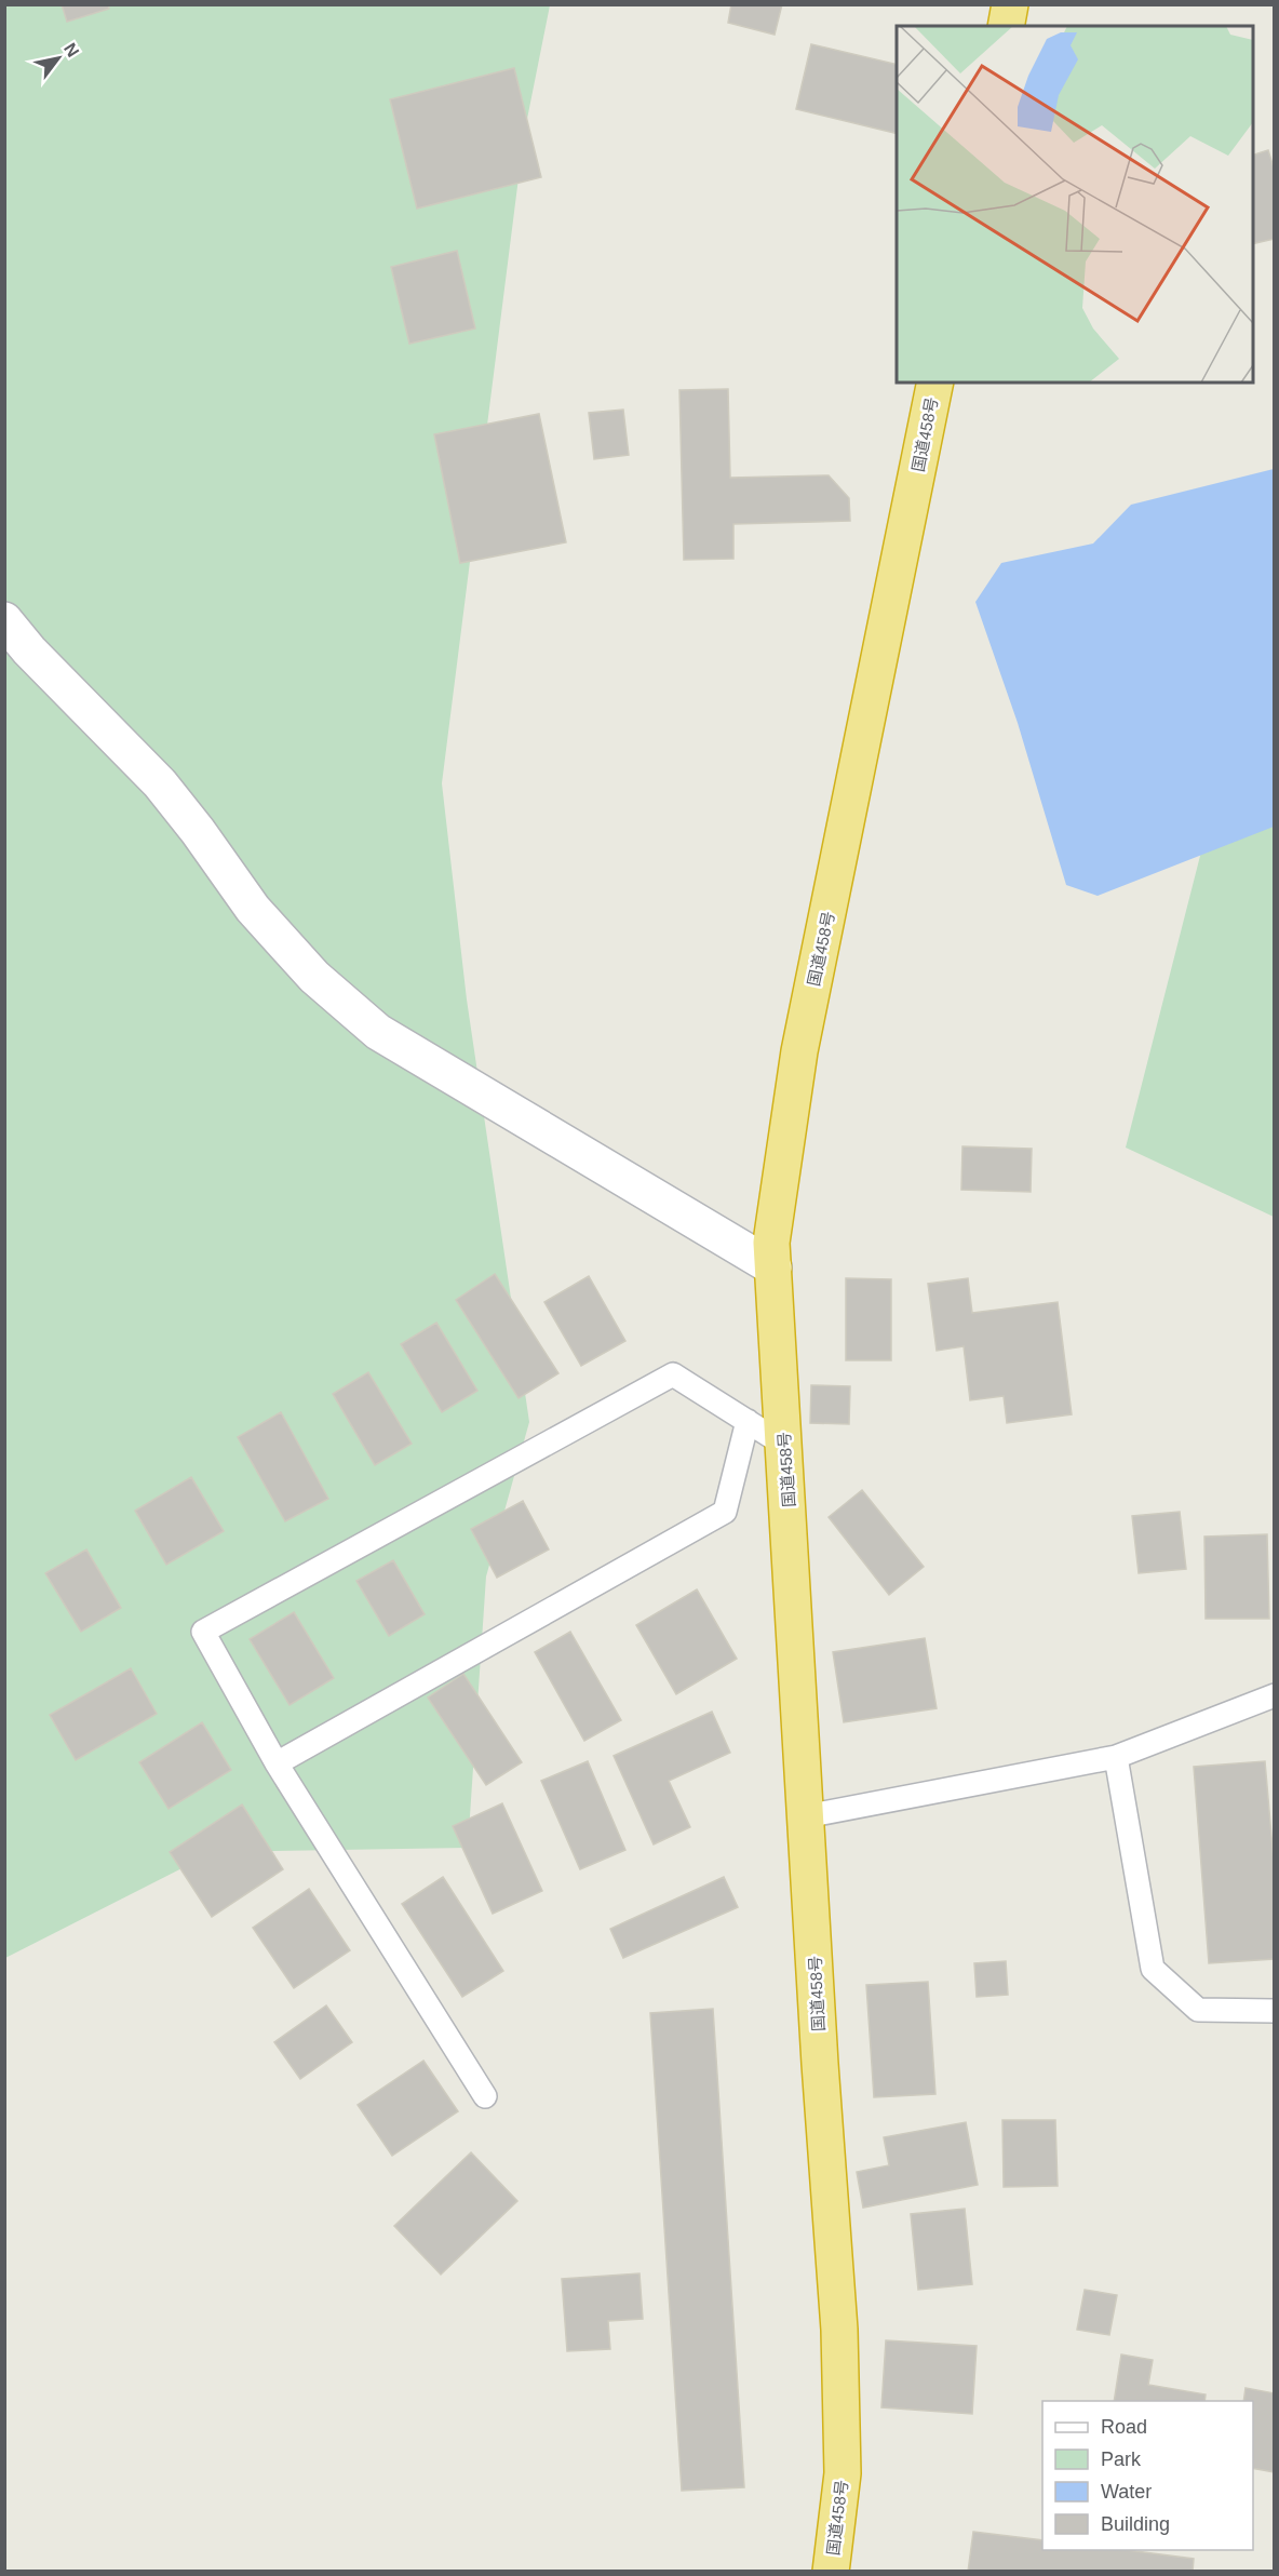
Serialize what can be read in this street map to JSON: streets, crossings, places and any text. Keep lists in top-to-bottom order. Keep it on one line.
{"streets":{"highway":["国道458号"]},"legend":["Road","Park","Water","Building"],"north":"top right"}
